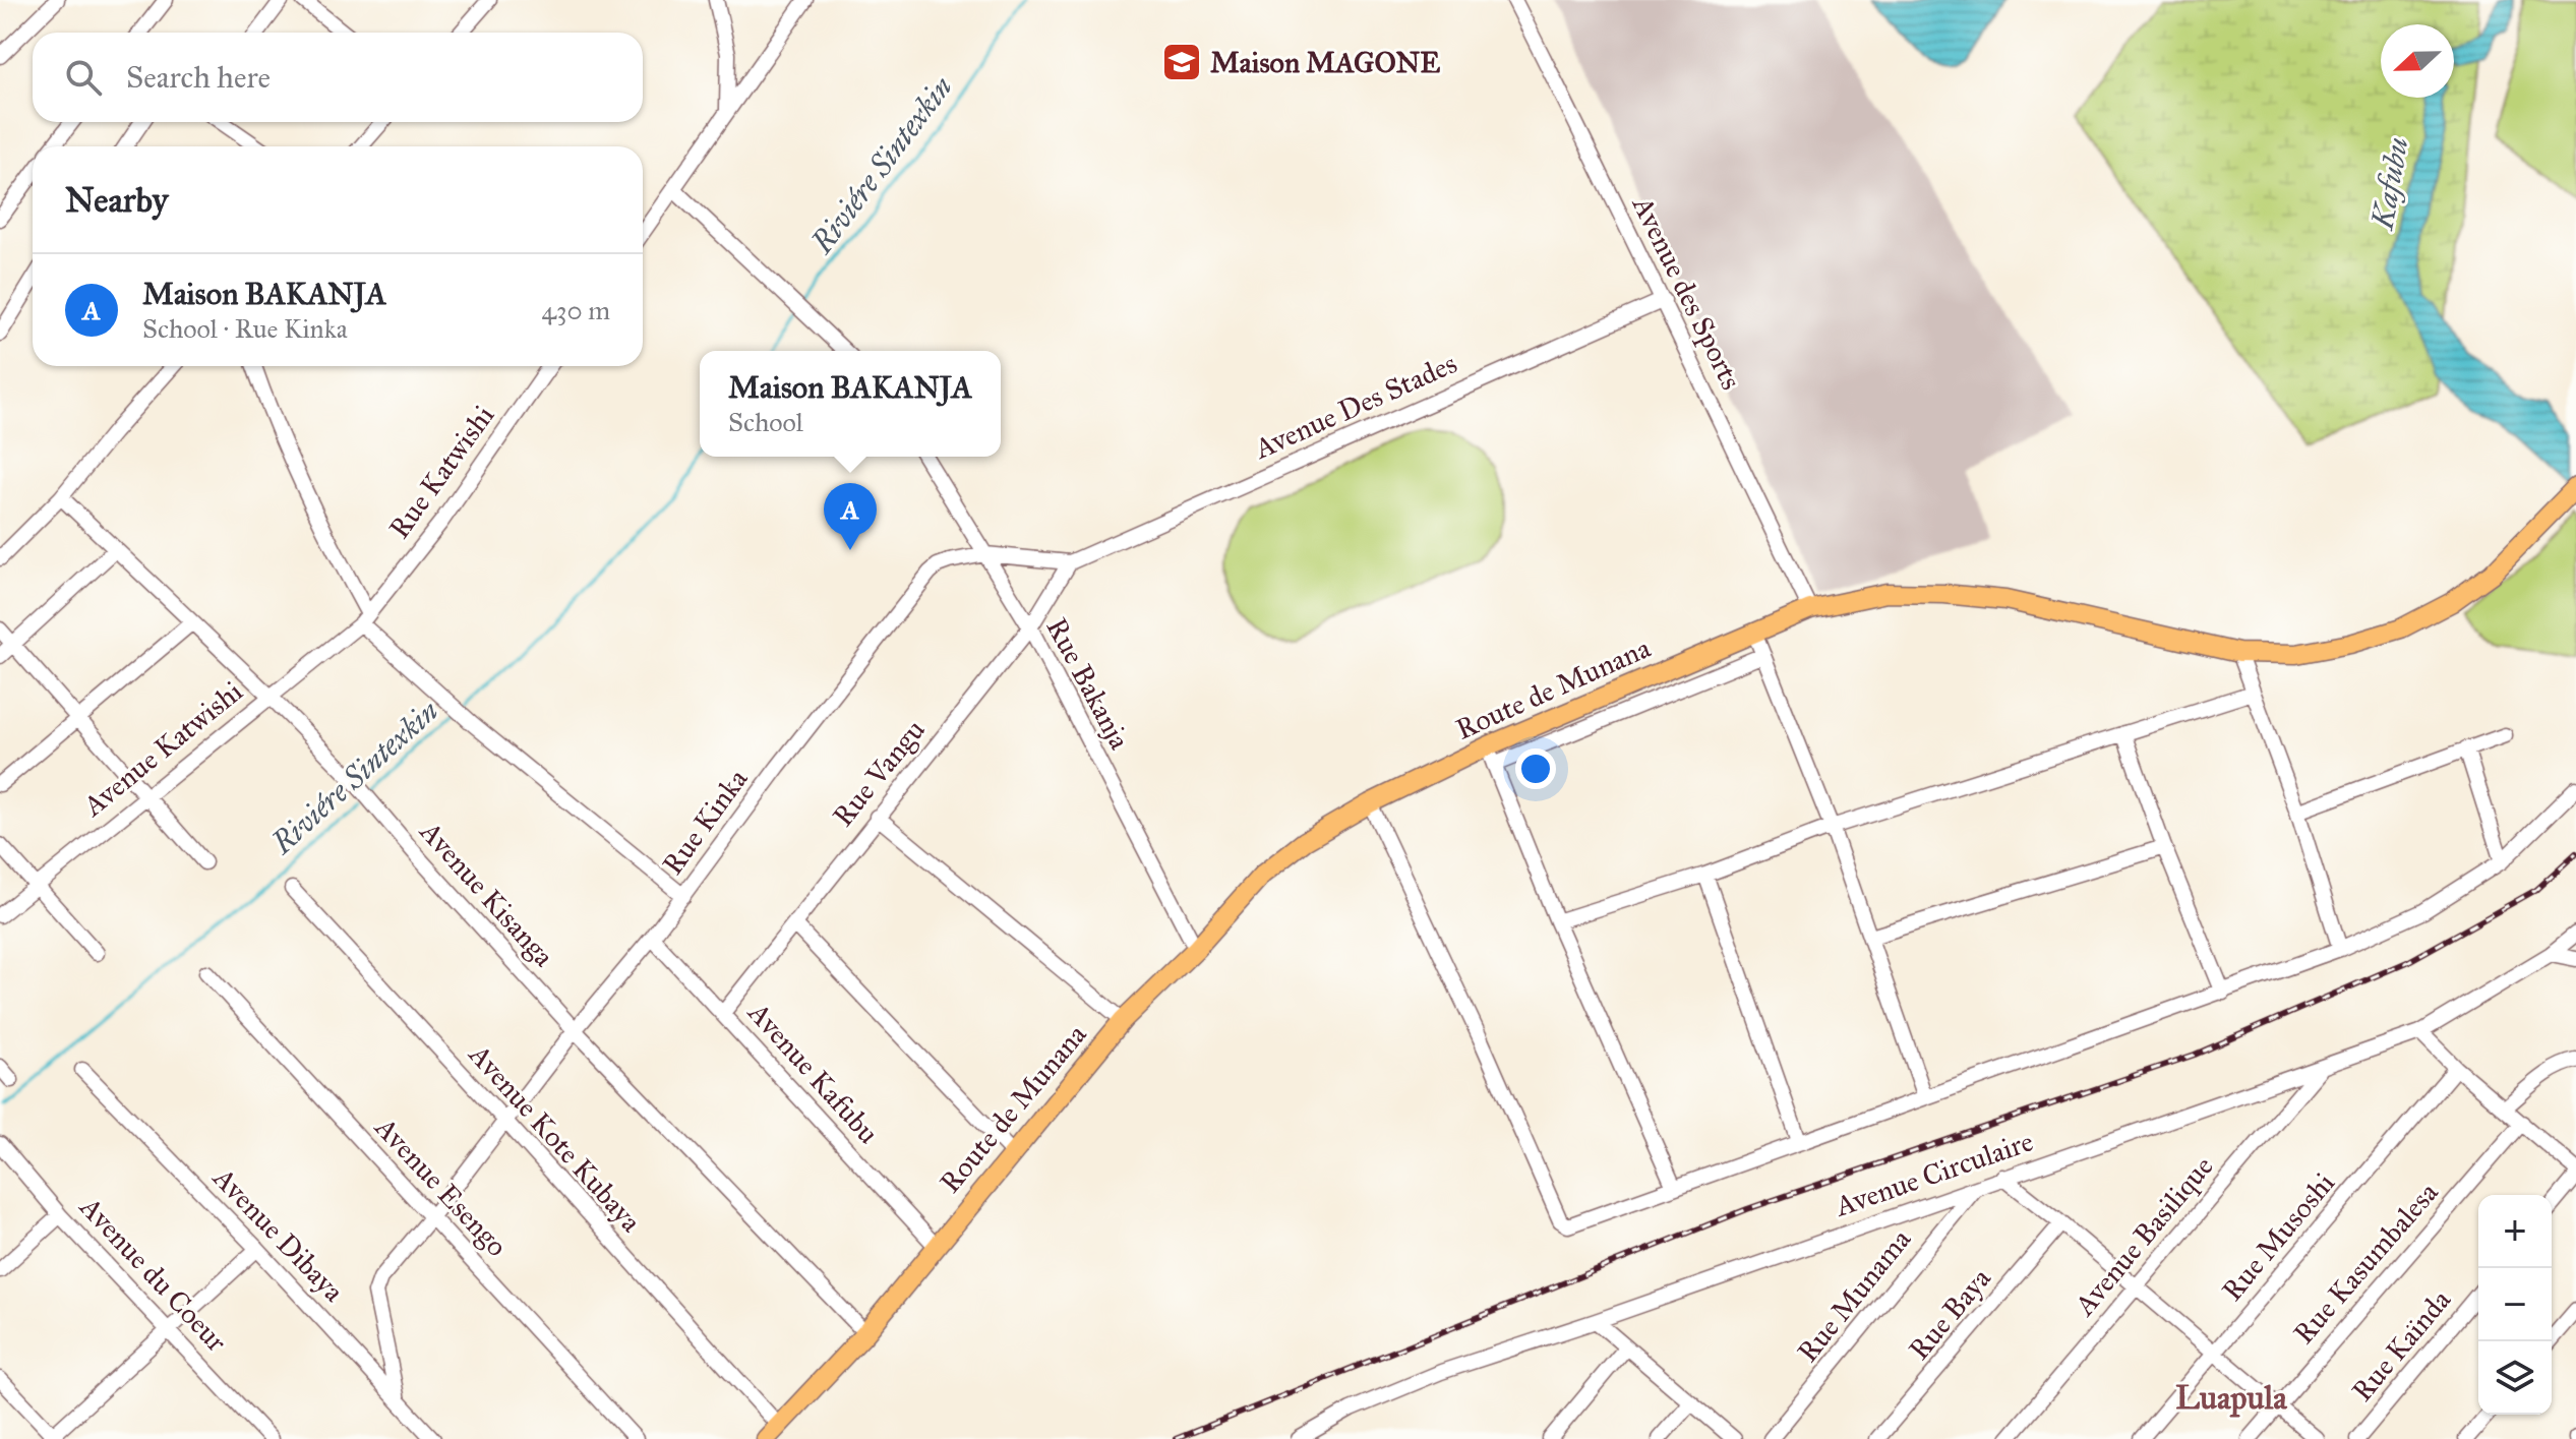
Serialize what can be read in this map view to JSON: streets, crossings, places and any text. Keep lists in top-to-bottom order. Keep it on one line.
{"streets":{"main road":["Route de Munana"],"street":["Avenue des Sports","Avenue Des Stades","Rue Katwishi","Rue Bakanja","Avenue Katwishi","Rue Vangu","Rue Kinka","Avenue Kisanga","Avenue Kafubu","Avenue Kote Kubaya","Avenue Circulaire","Avenue Esengo","Avenue Dibaya","Avenue Basilique","Rue Musoshi","Rue Kasumbalesa","Avenue du Coeur","Rue Munama","Rue Baya","Rue Kaïnda"]},"crossings":[["Avenue des Sports","Avenue Des Stades"],["Avenue des Sports","Route de Munana"],["Avenue Des Stades","Rue Vangu"],["Avenue Des Stades","Rue Kinka"],["Rue Katwishi","Avenue Katwishi"],["Rue Bakanja","Route de Munana"],["Rue Bakanja","Rue Vangu"],["Rue Bakanja","Rue Kinka"],["Route de Munana","Avenue Kisanga"],["Route de Munana","Avenue Kafubu"],["Route de Munana","Avenue Kote Kubaya"],["Avenue Katwishi","Avenue Kisanga"],["Rue Vangu","Rue Kinka"],["Rue Vangu","Avenue Kafubu"],["Rue Kinka","Avenue Kisanga"],["Rue Kinka","Avenue Kafubu"],["Rue Kinka","Avenue Kote Kubaya"],["Rue Kinka","Avenue Esengo"],["Rue Kinka","Avenue Dibaya"],["Avenue Circulaire","Avenue Basilique"],["Avenue Circulaire","Rue Munama"]],"districts":["Luapula"],"water":["Riviére Sintexkin","Kafubu"],"places":{"school or university":["Maison MAGONE"]},"north":"left","page":{"search":"Search here","heading":"Nearby","list":[{"mark":"A","name":"Maison BAKANJA","note":"School · Rue Kinka","value":"430 m"}],"popup":["Maison BAKANJA","School"],"pins":"A","map_buttons":["+","−"]}}
